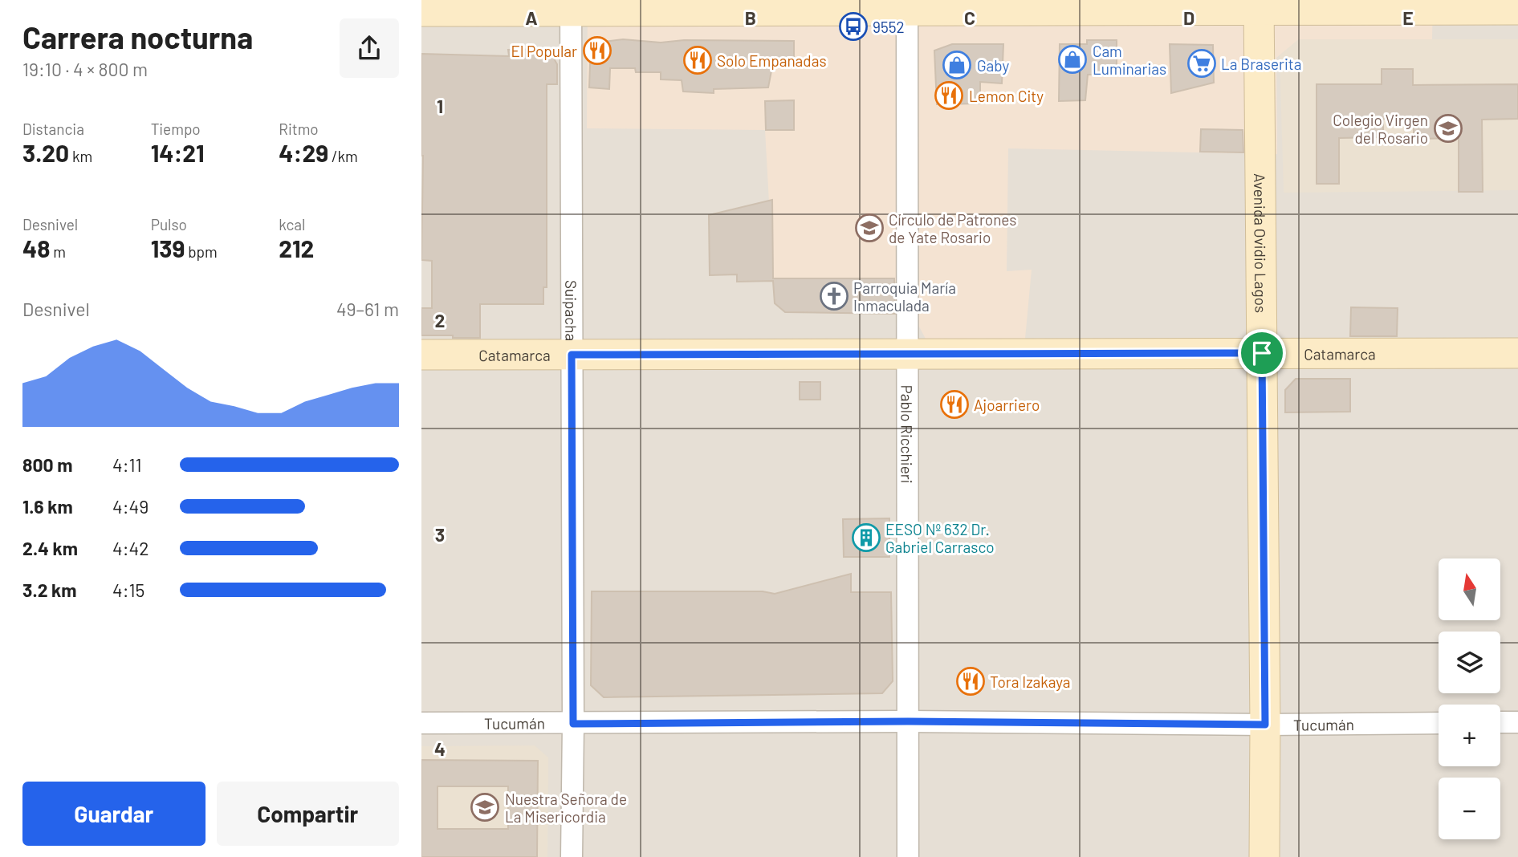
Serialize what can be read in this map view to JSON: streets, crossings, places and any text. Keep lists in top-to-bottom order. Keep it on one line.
{"streets":{"main road":["Avenida Ovidio Lagos","Catamarca"],"street":["Suipacha","Pablo Ricchieri","Tucumán"]},"crossings":[["Avenida Ovidio Lagos","Catamarca"],["Avenida Ovidio Lagos","Tucumán"],["Suipacha","Catamarca"],["Suipacha","Tucumán"],["Catamarca","Pablo Ricchieri"],["Pablo Ricchieri","Tucumán"]],"places":{"bus stop":["9552"],"restaurant":["El Popular","Solo Empanadas","Lemon City","Ajoarriero","Tora Izakaya"],"shop":["Cam Luminarias","Gaby"],"supermarket":["La Braserita"],"school or university":["Colegio Virgen del Rosario","Círculo de Patrones de Yate Rosario","Nuestra Señora de La Misericordia"],"church":["Parroquia María Inmaculada"],"building":["EESO Nº 632 Dr. Gabriel Carrasco"]},"north":"top","page":{"heading":["Carrera nocturna","19:10 · 4 × 800 m"],"stats":[["Distancia","3.20 km"],["Tiempo","14:21"],["Ritmo","4:29 /km"],["Desnivel","48 m"],["Pulso","139 bpm"],["kcal","212"]],"chart":["Desnivel","49–61 m"],"list":[{"name":"800 m","note":"4:11"},{"name":"1.6 km","note":"4:49"},{"name":"2.4 km","note":"4:42"},{"name":"3.2 km","note":"4:15"}],"map_buttons":["+","−"],"buttons":["Guardar","Compartir"]},"grid":{"columns":["A","B","C","D","E"],"rows":["1","2","3","4"]}}
